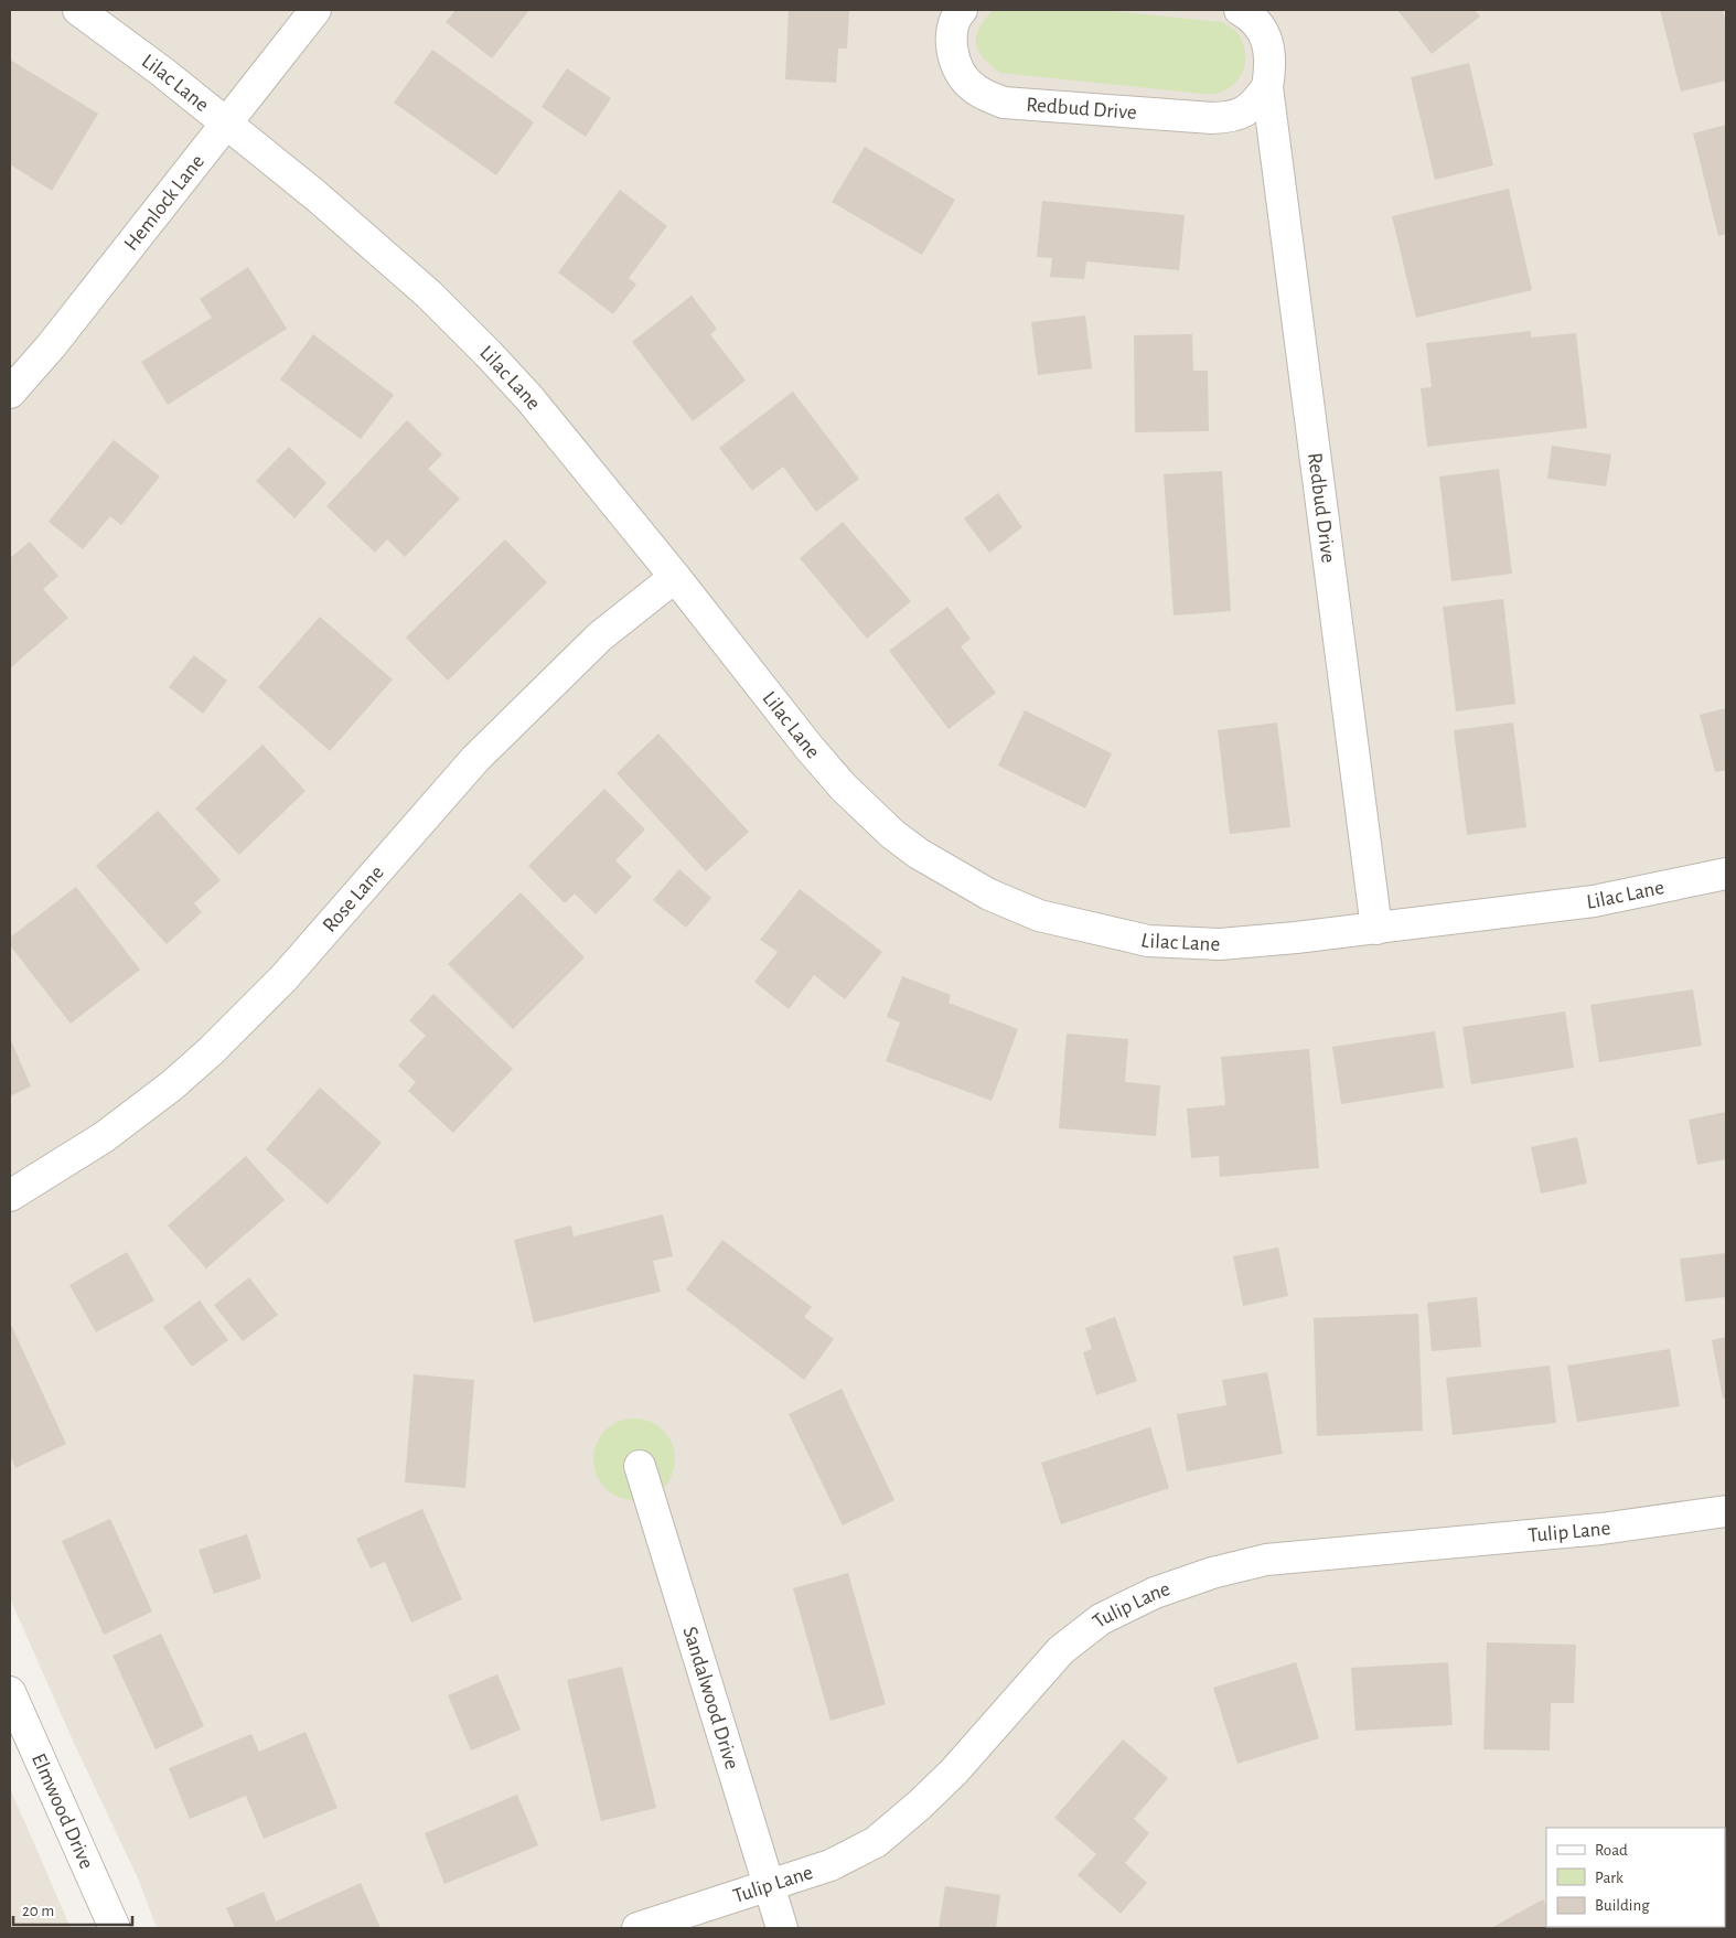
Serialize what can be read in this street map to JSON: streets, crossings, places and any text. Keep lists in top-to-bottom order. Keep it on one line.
{"streets":{"street":["Lilac Lane","Redbud Drive","Hemlock Lane","Rose Lane","Tulip Lane","Sandalwood Drive","Elmwood Drive"]},"crossings":[["Lilac Lane","Redbud Drive"],["Lilac Lane","Hemlock Lane"],["Lilac Lane","Rose Lane"],["Tulip Lane","Sandalwood Drive"]],"legend":["Road","Park","Building"],"scale_bar":"20 m"}
